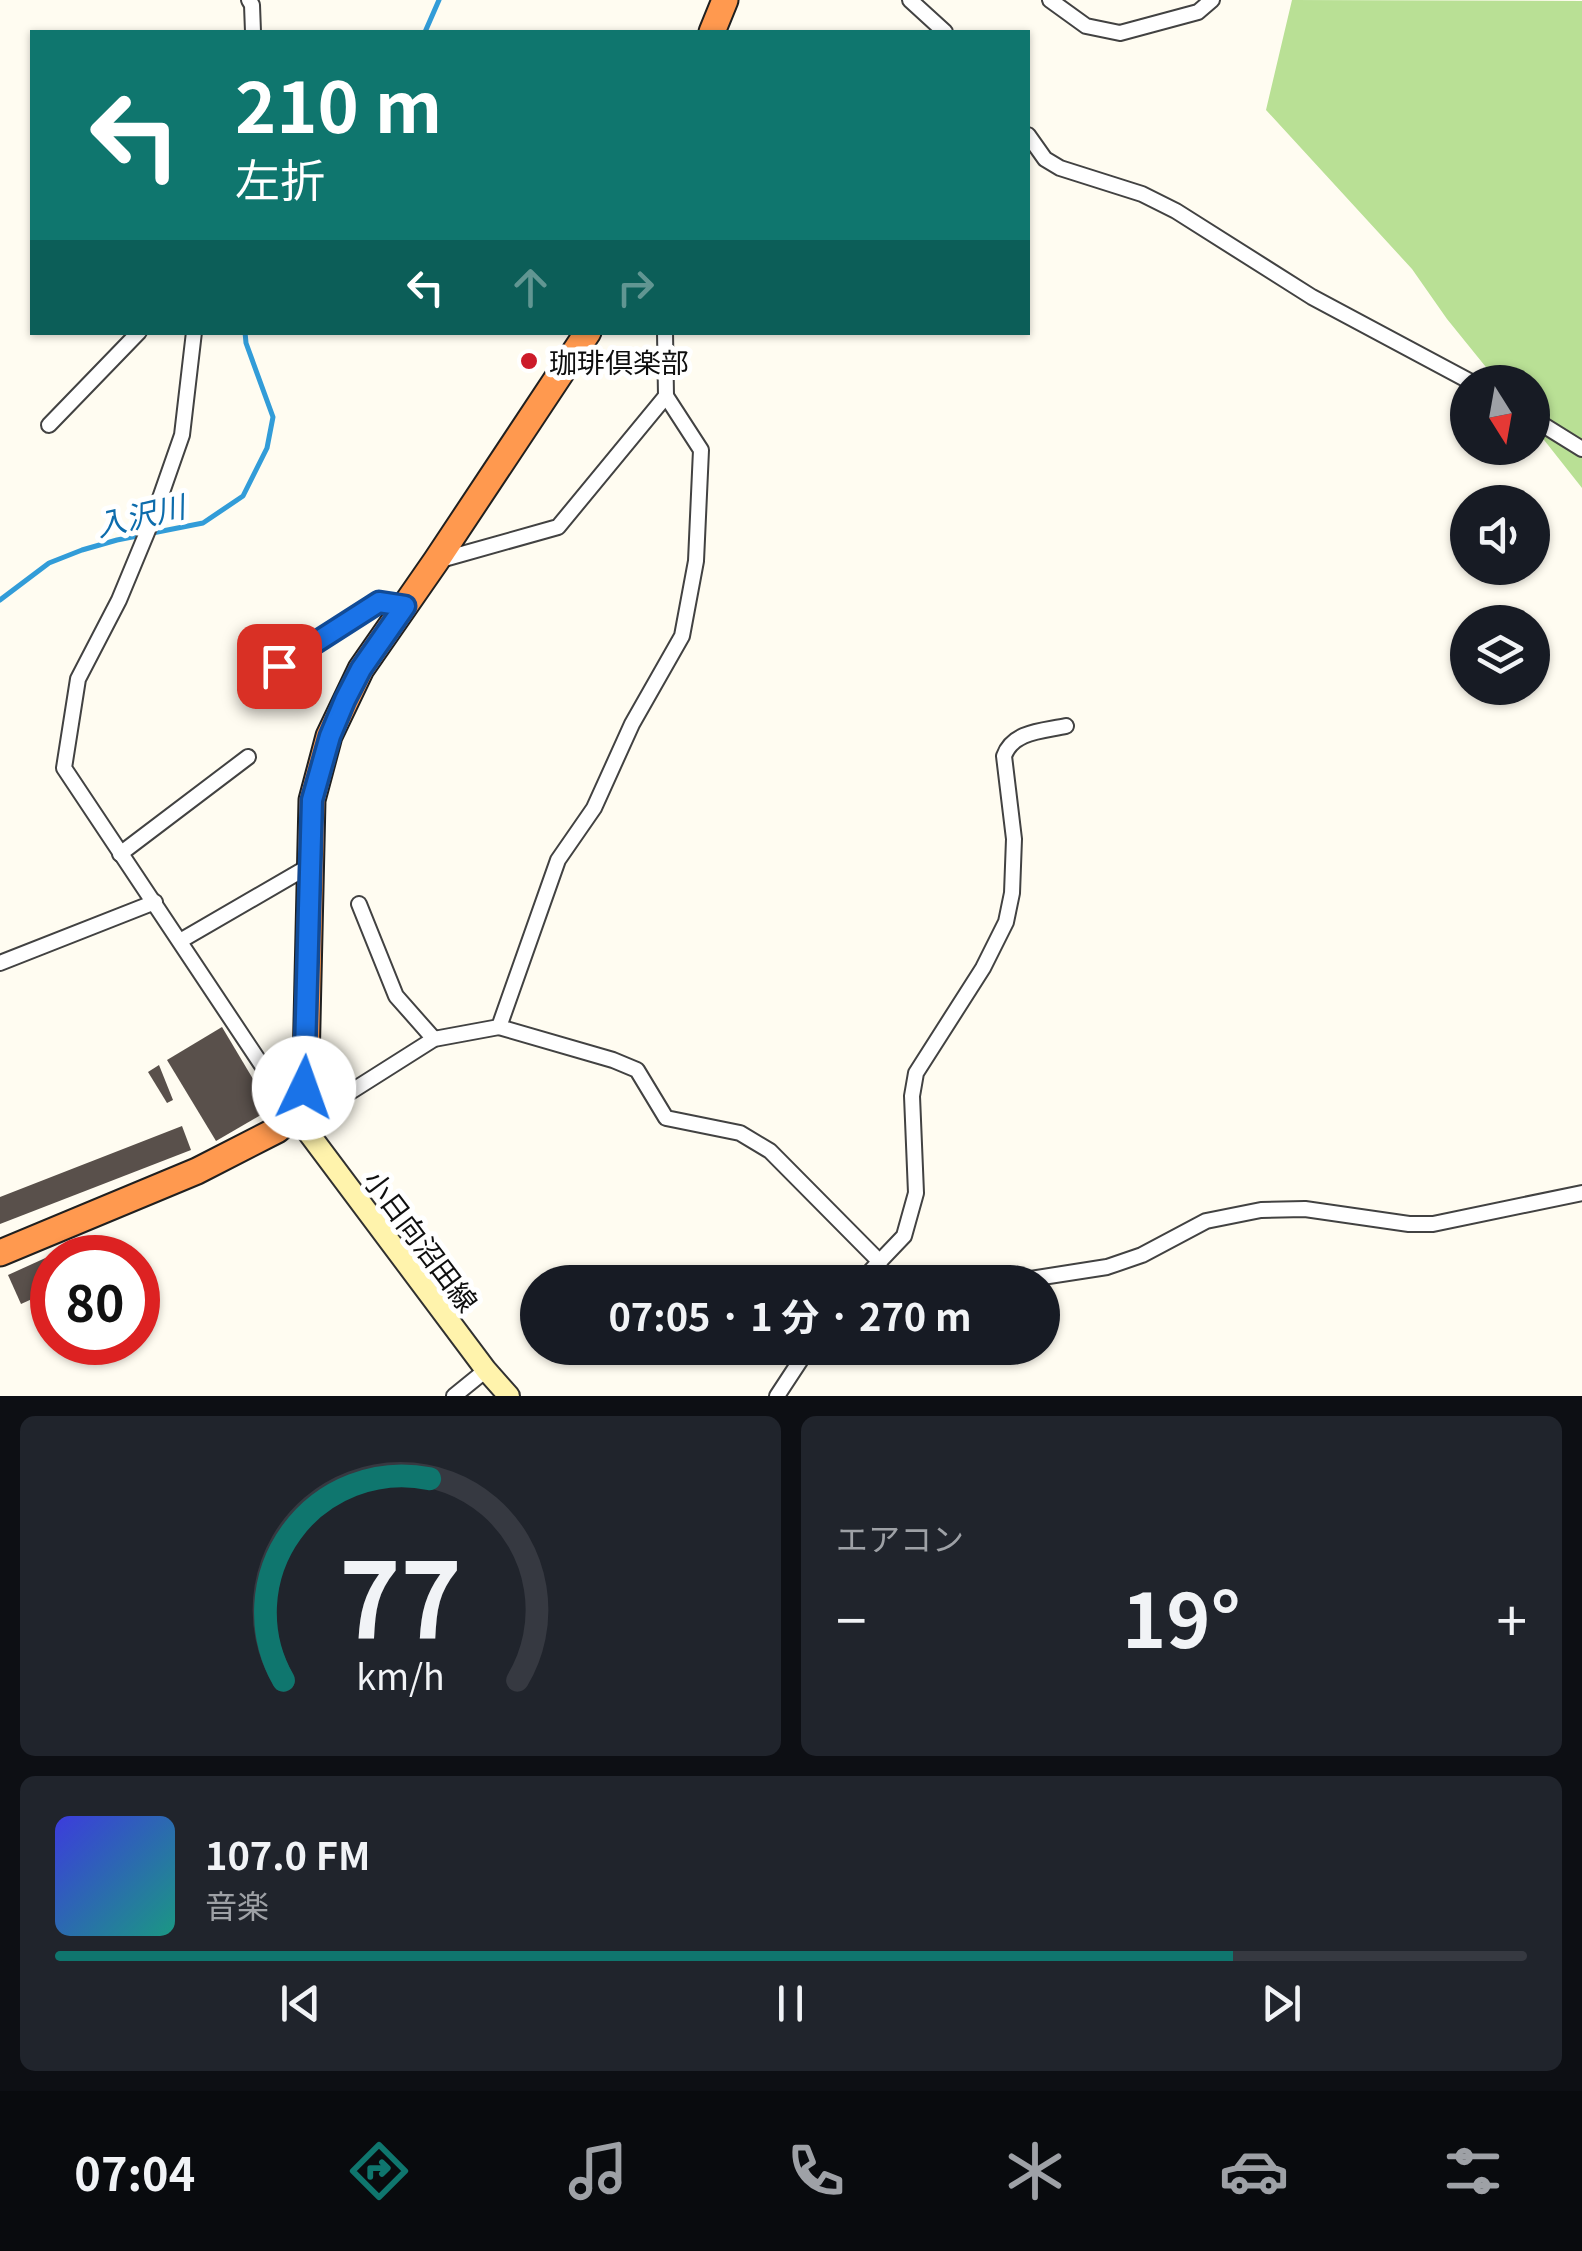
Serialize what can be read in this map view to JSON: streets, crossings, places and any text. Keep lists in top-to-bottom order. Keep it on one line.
{"streets":{"main road":["小日向沼田線"]},"water":["入沢川"],"places":["珈琲倶楽部"],"north":"bottom","page":{"turn":["210 m","左折"],"limit":"80","trip":"07:05 · 1 分 · 270 m","tile":"エアコン","heat":["−","19°","+"],"song":["107.0 FM","音楽"],"tabs":"07:04","gauge":["77","km/h"]}}
